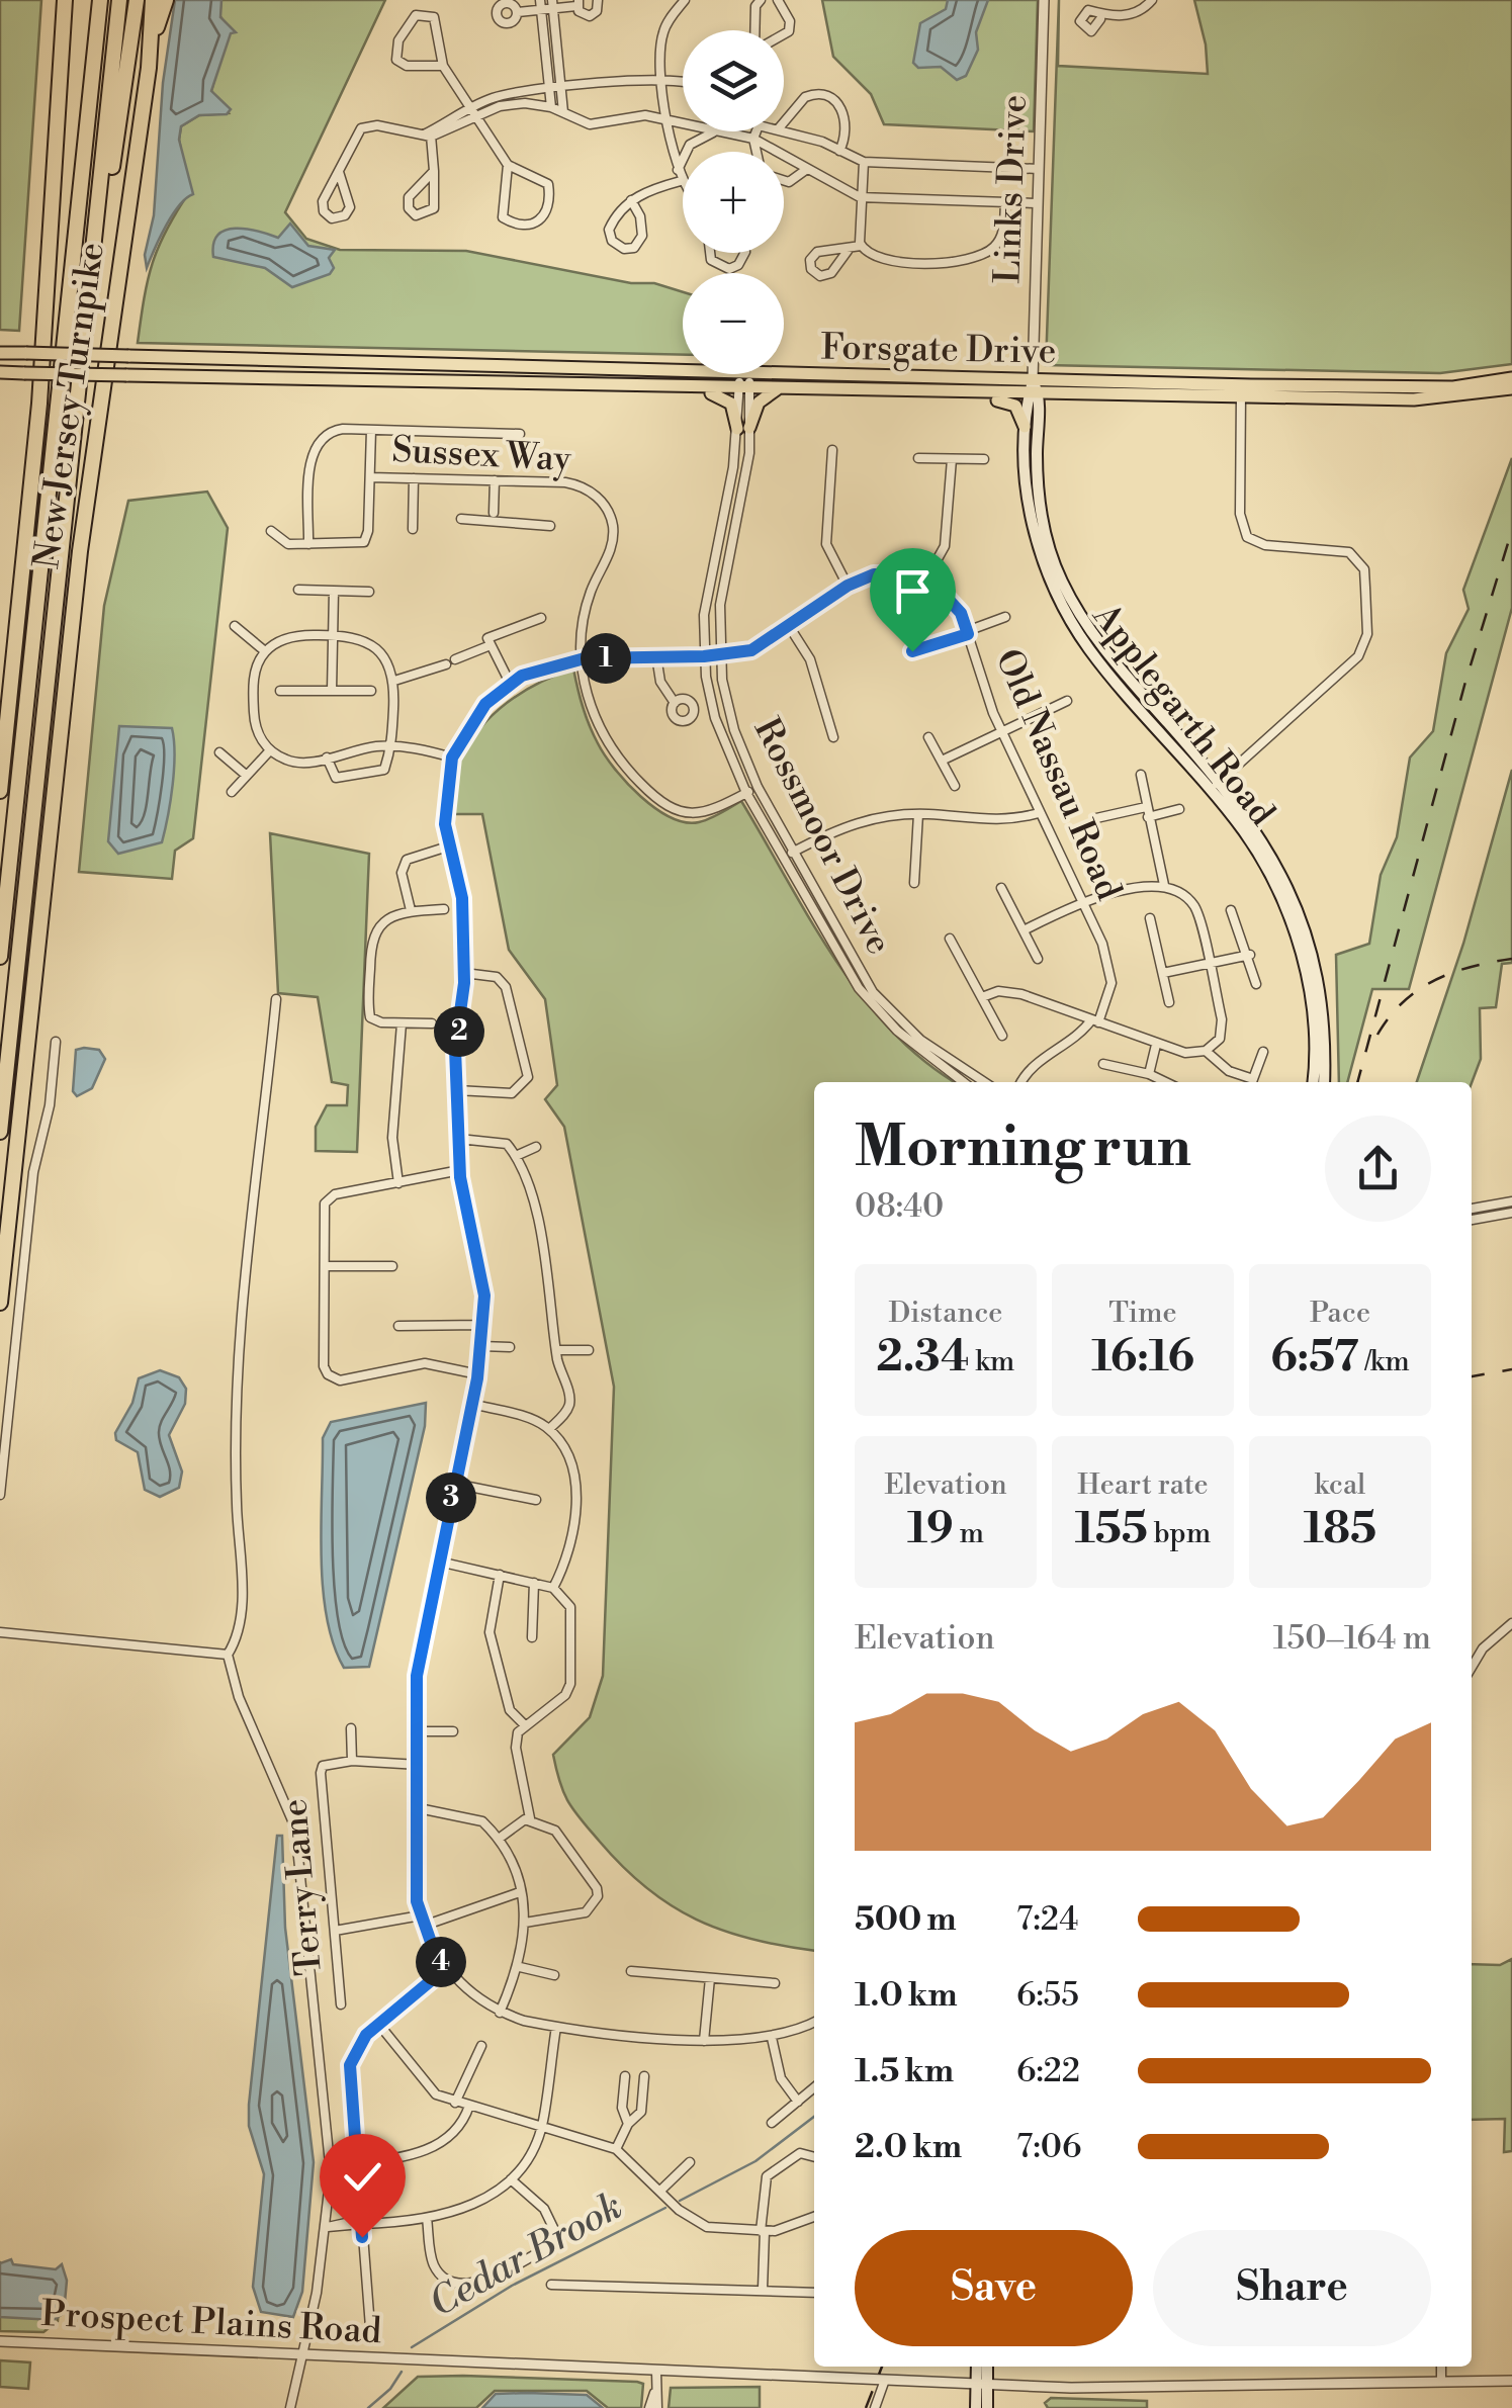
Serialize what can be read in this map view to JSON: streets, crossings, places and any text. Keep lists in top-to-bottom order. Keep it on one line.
{"streets":{"highway":["New Jersey Turnpike"],"main road":["Forsgate Drive","Applegarth Road"],"street":["Links Drive","Sussex Way","Old Nassau Road","Rossmoor Drive","Terry Lane","Prospect Plains Road"]},"crossings":[["Links Drive","Forsgate Drive"],["Links Drive","Applegarth Road"],["Forsgate Drive","Applegarth Road"],["Forsgate Drive","Rossmoor Drive"]],"water":["Cedar Brook"],"page":{"map_buttons":["+","−"],"pins":["1","2","3","4"],"heading":["Morning run","08:40"],"stats":[["Distance","2.34 km"],["Time","16:16"],["Pace","6:57 /km"],["Elevation","19 m"],["Heart rate","155 bpm"],["kcal","185"]],"chart":["Elevation","150–164 m"],"list":[{"name":"500 m","note":"7:24"},{"name":"1.0 km","note":"6:55"},{"name":"1.5 km","note":"6:22"},{"name":"2.0 km","note":"7:06"}],"buttons":["Save","Share"]}}
